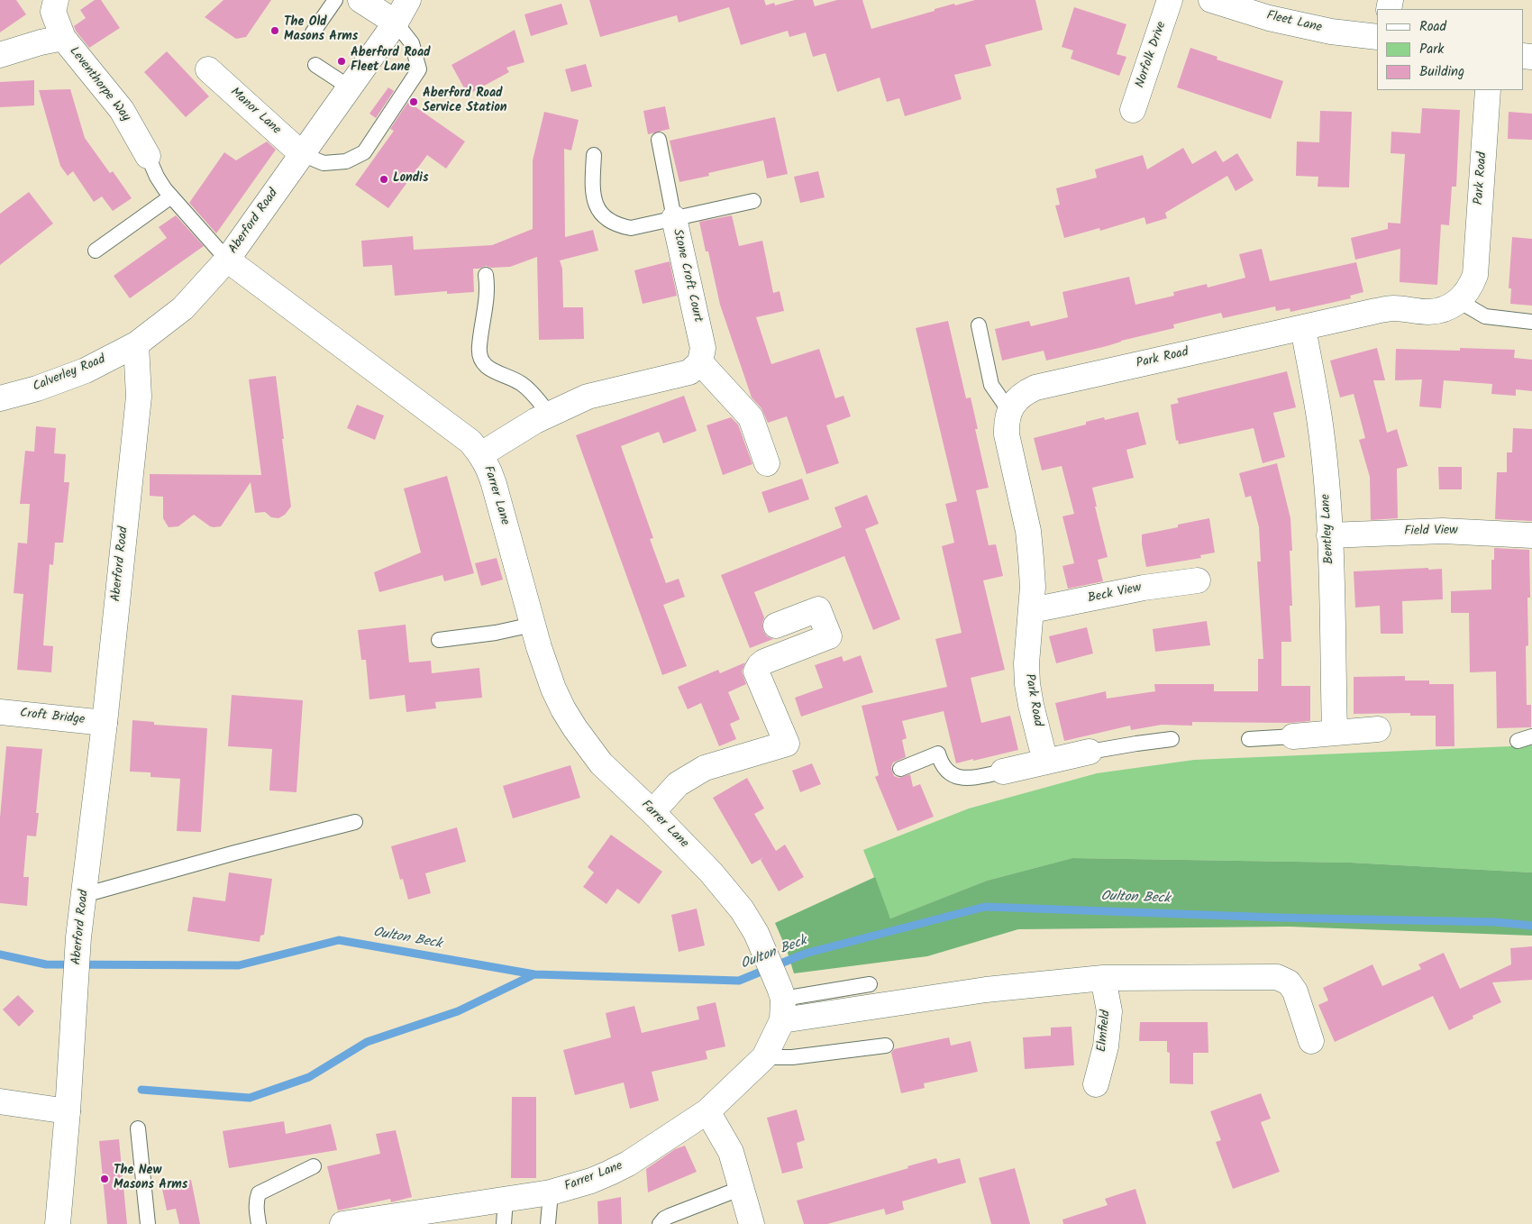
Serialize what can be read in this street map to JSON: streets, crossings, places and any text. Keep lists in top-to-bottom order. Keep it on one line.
{"streets":{"street":["Fleet Lane","Norfolk Drive","Leventhorpe Way","Manor Lane","Park Road","Aberford Road","Stone Croft Court","Calverley Road","Farrer Lane","Bentley Lane","Field View","Beck View","Croft Bridge","Elmfield"]},"crossings":[["Manor Lane","Aberford Road"],["Park Road","Bentley Lane"],["Park Road","Beck View"],["Aberford Road","Calverley Road"],["Aberford Road","Farrer Lane"],["Aberford Road","Croft Bridge"],["Bentley Lane","Field View"]],"water":["Oulton Beck"],"places":["The Old Masons Arms","Aberford Road Fleet Lane","Aberford Road Service Station","Londis","The New Masons Arms"],"legend":["Road","Park","Building"]}
